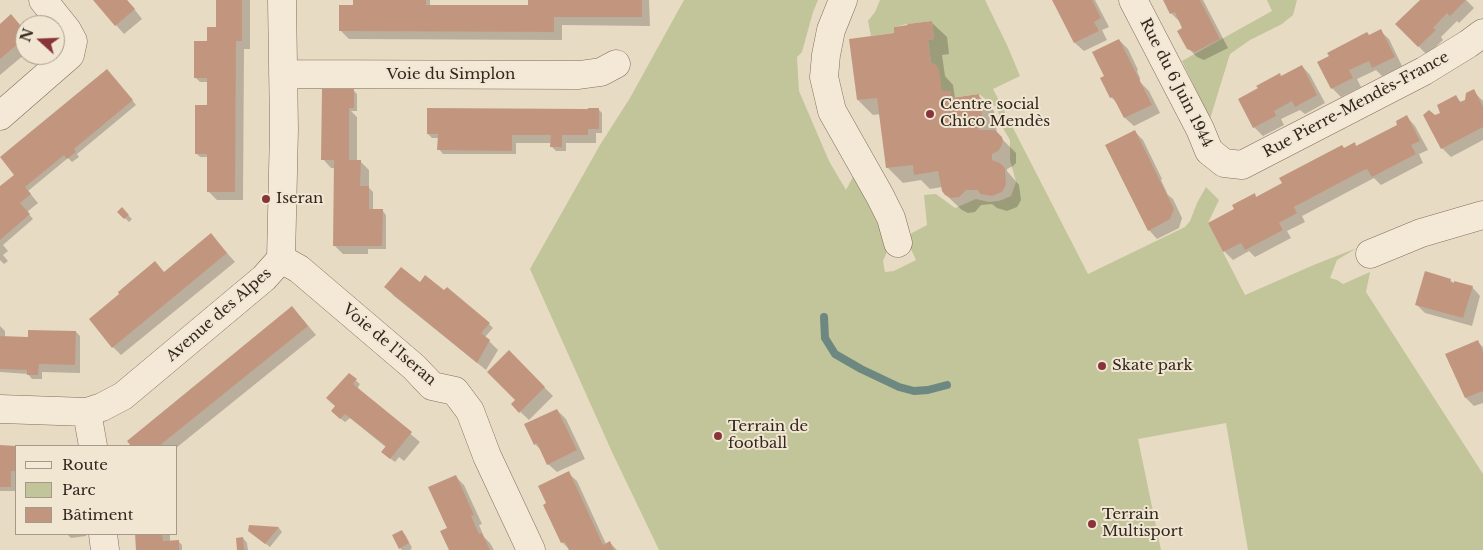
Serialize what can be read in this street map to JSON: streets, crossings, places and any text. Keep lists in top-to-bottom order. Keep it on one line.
{"streets":{"street":["Voie du Simplon","Rue du 6 Juin 1944","Rue Pierre-Mendès-France","Avenue des Alpes","Voie de l'Iseran"]},"crossings":[["Voie du Simplon","Avenue des Alpes"],["Rue du 6 Juin 1944","Rue Pierre-Mendès-France"],["Avenue des Alpes","Voie de l'Iseran"]],"places":["Centre social Chico Mendès","Iseran","Skate park","Terrain de football","Terrain Multisport"],"legend":["Route","Parc","Bâtiment"],"north":"left"}
